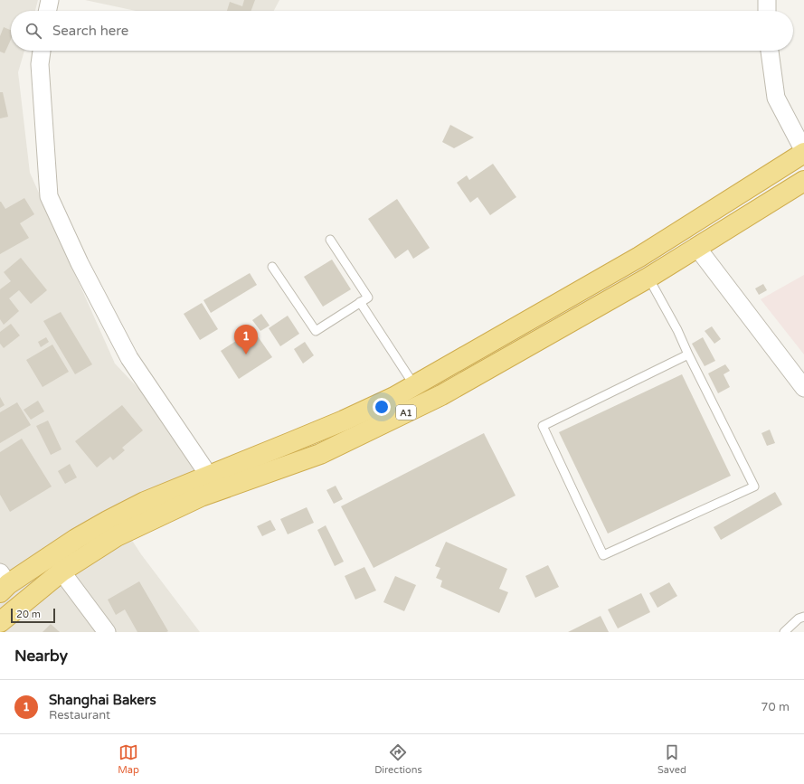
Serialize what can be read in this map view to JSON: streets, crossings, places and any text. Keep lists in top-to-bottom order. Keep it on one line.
{"streets":{"highway":["A1"]},"scale_bar":"20 m","page":{"search":"Search here","pins":"1","scale":"20 m","heading":"Nearby","list":[{"mark":"1","name":"Shanghai Bakers","note":"Restaurant","value":"70 m"}],"nav":["Map","Directions","Saved"]}}
